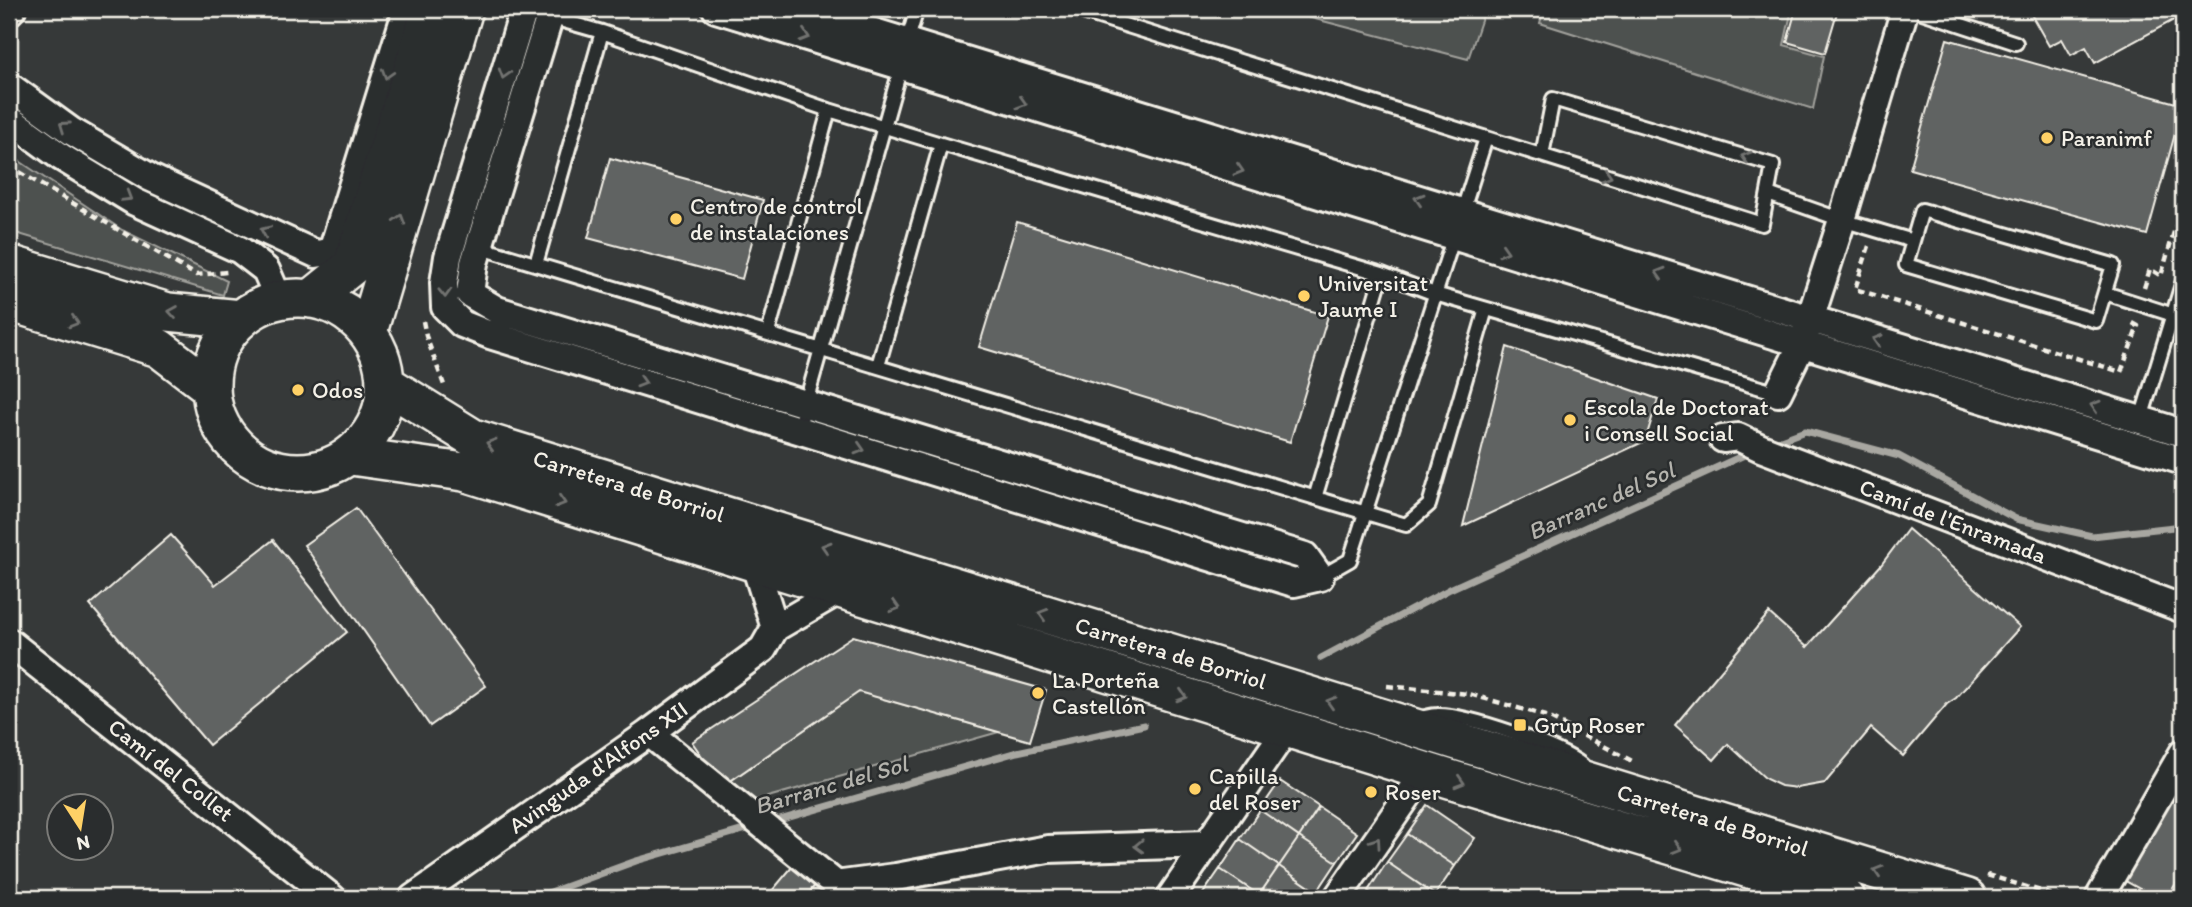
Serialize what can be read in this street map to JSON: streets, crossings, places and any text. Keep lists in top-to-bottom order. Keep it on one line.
{"streets":{"main road":["Carretera de Borriol"],"street":["Camí de l'Enramada","Avinguda d'Alfons XII","Camí del Collet"]},"crossings":[["Carretera de Borriol","Avinguda d'Alfons XII"]],"water":["Barranc del Sol"],"places":{"other":["Paranimf","Centro de control de instalaciones","Universitat Jaume I","Odos","Escola de Doctorat i Consell Social","La Porteña Castellón","Capilla del Roser","Roser"],"transit":["Grup Roser"]},"north":"bottom"}
